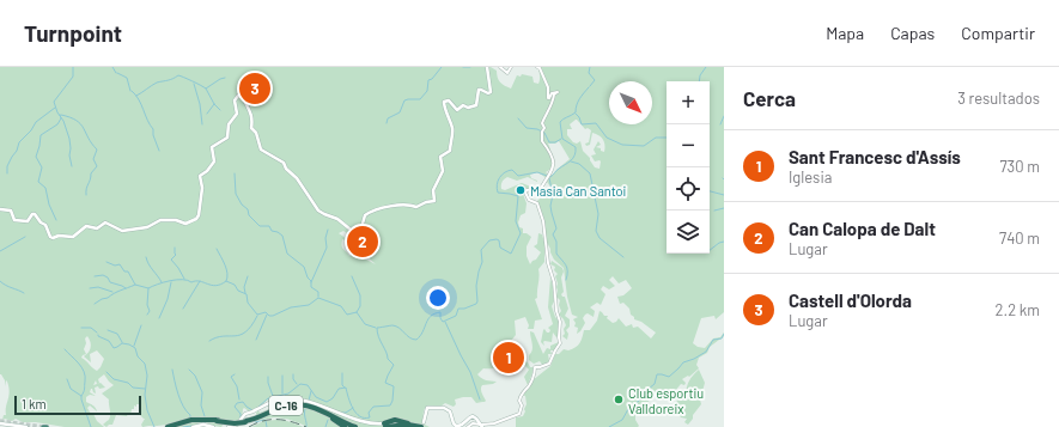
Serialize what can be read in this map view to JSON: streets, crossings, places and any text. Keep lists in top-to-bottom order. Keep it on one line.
{"streets":{"highway":["C-16"]},"places":["Masia Can Santoi","Club esportiu Valldoreix"],"scale_bar":"1 km","north":"bottom right","page":{"header":"Turnpoint","nav":["Mapa","Capas","Compartir"],"heading":["Cerca","3 resultados"],"pins":["3","2","1"],"map_buttons":["+","−"],"list":[{"mark":"1","name":"Sant Francesc d'Assís","note":"Iglesia","value":"730 m"},{"mark":"2","name":"Can Calopa de Dalt","note":"Lugar","value":"740 m"},{"mark":"3","name":"Castell d'Olorda","note":"Lugar","value":"2.2 km"}],"scale":"1 km"}}
